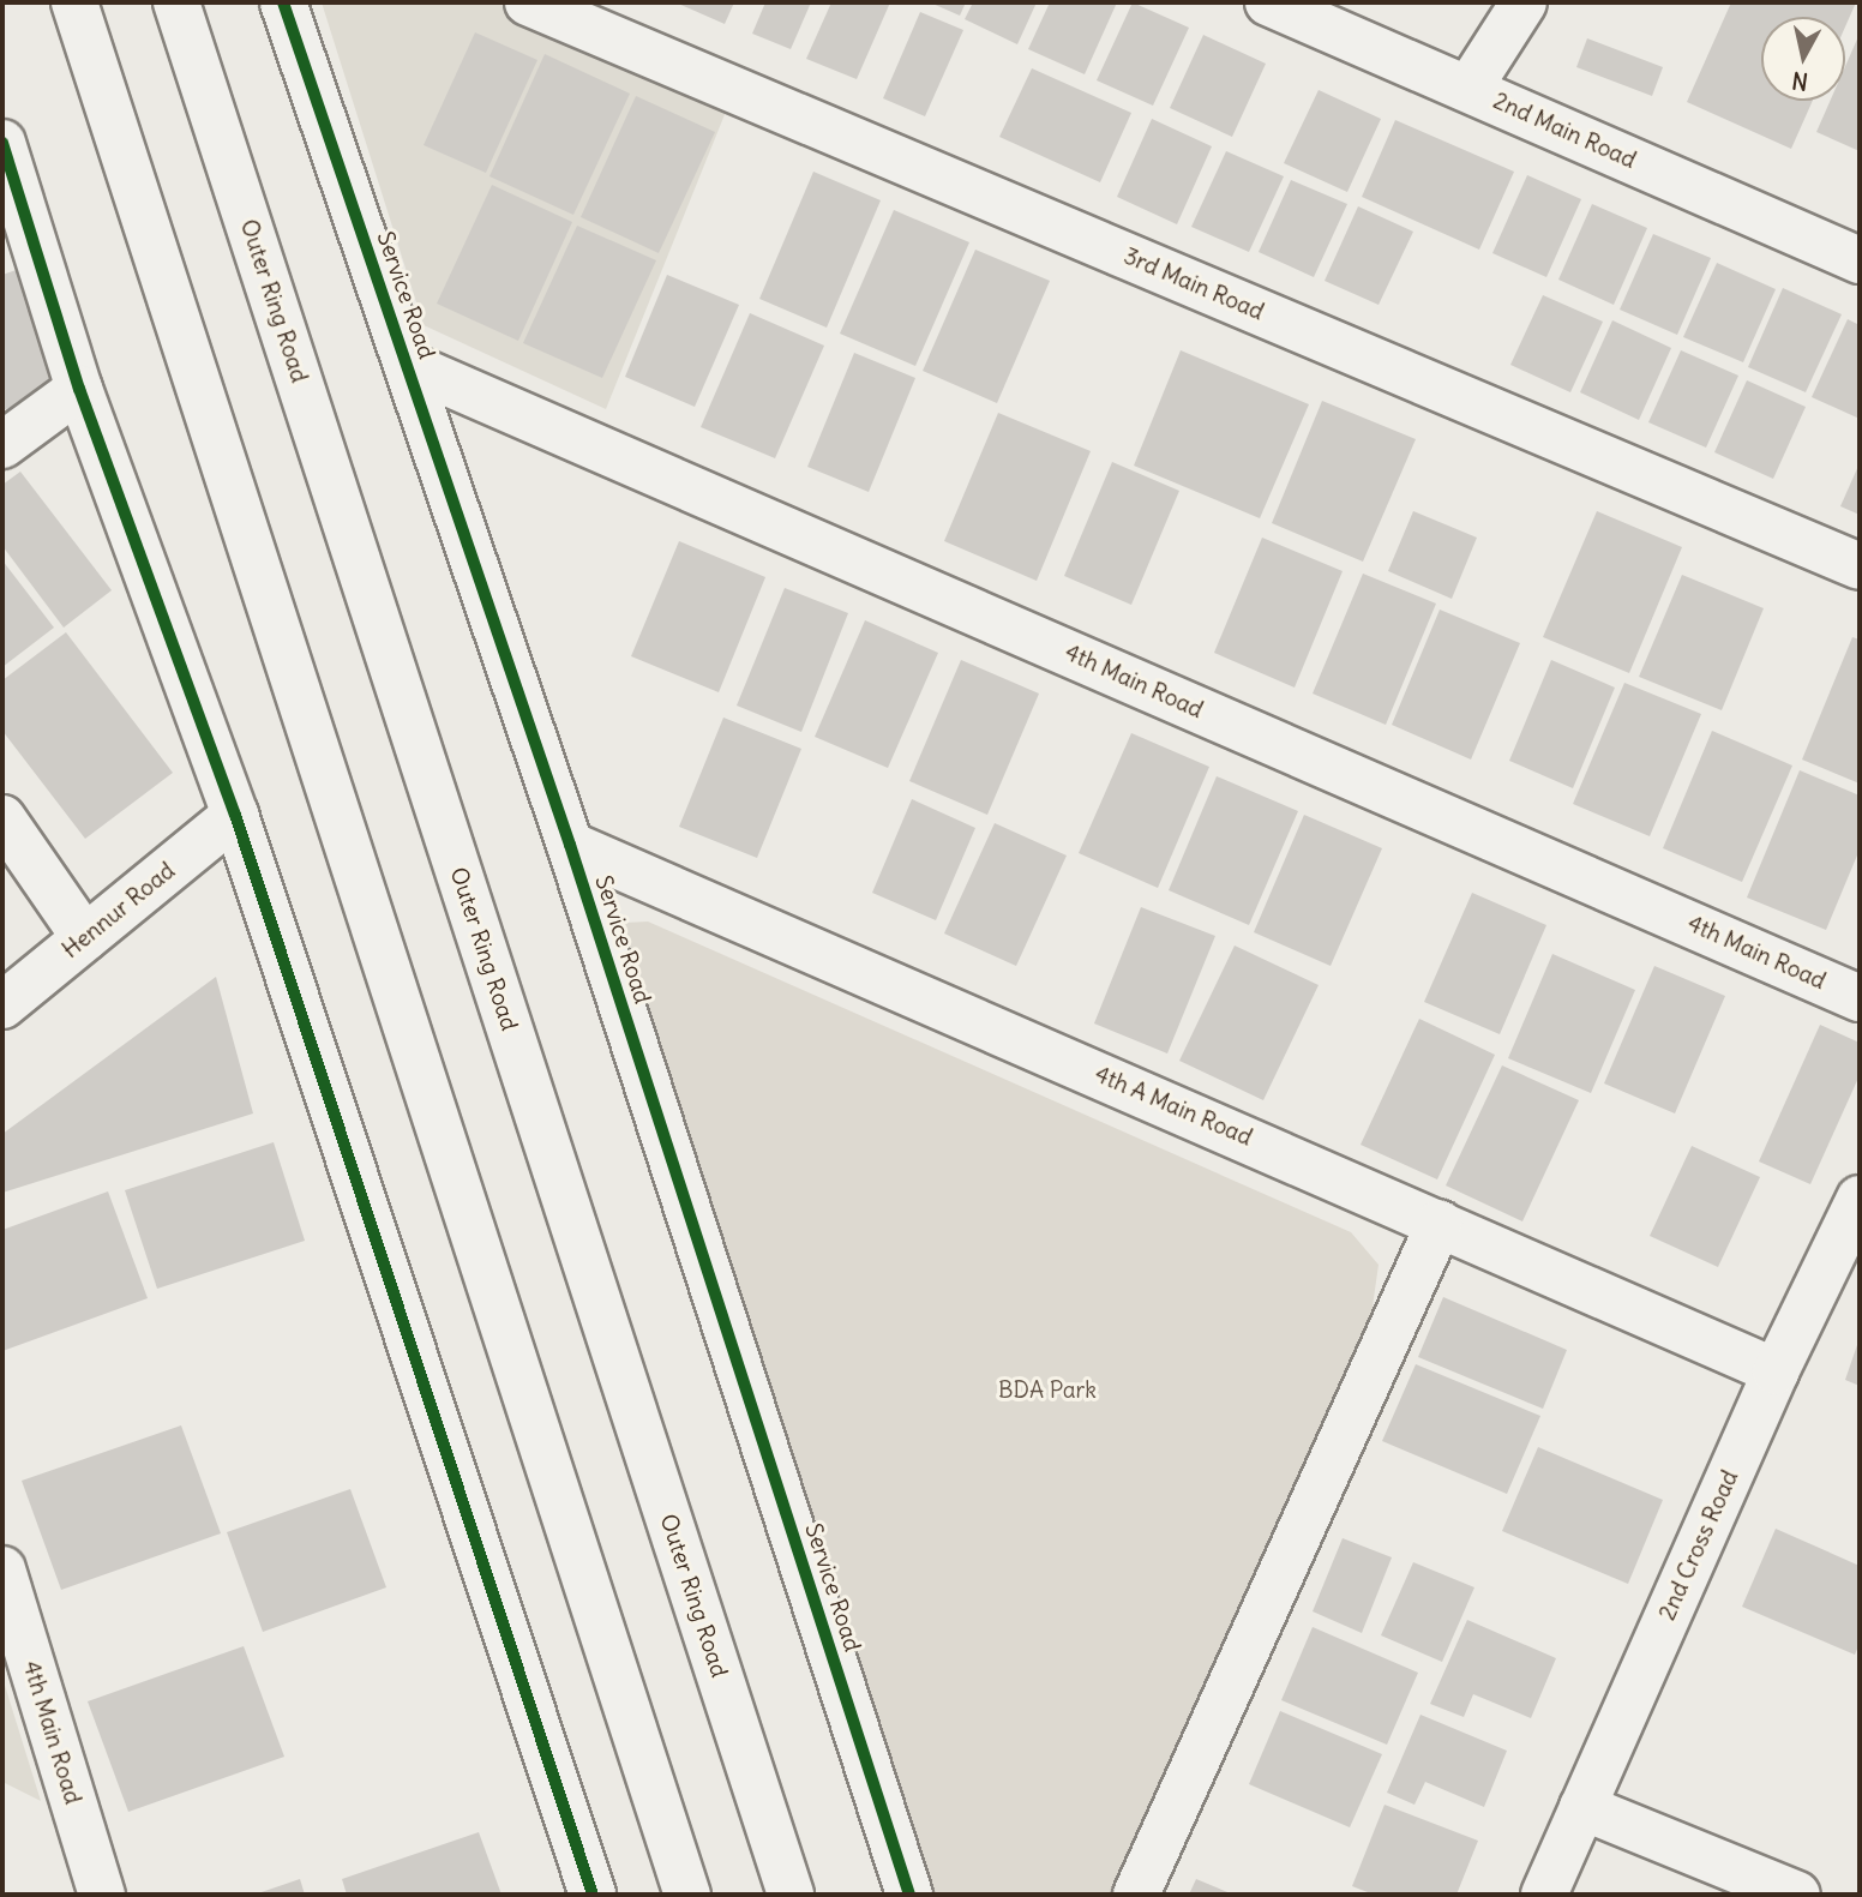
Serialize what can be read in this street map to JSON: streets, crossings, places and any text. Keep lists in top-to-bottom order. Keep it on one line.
{"streets":{"main road":["2nd Main Road","3rd Main Road","Service Road","Outer Ring Road","4th Main Road","Hennur Road","4th A Main Road","2nd Cross Road"]},"crossings":[["Service Road","4th Main Road"],["Service Road","4th A Main Road"],["4th A Main Road","2nd Cross Road"]],"parks":["BDA Park"],"north":"bottom"}
